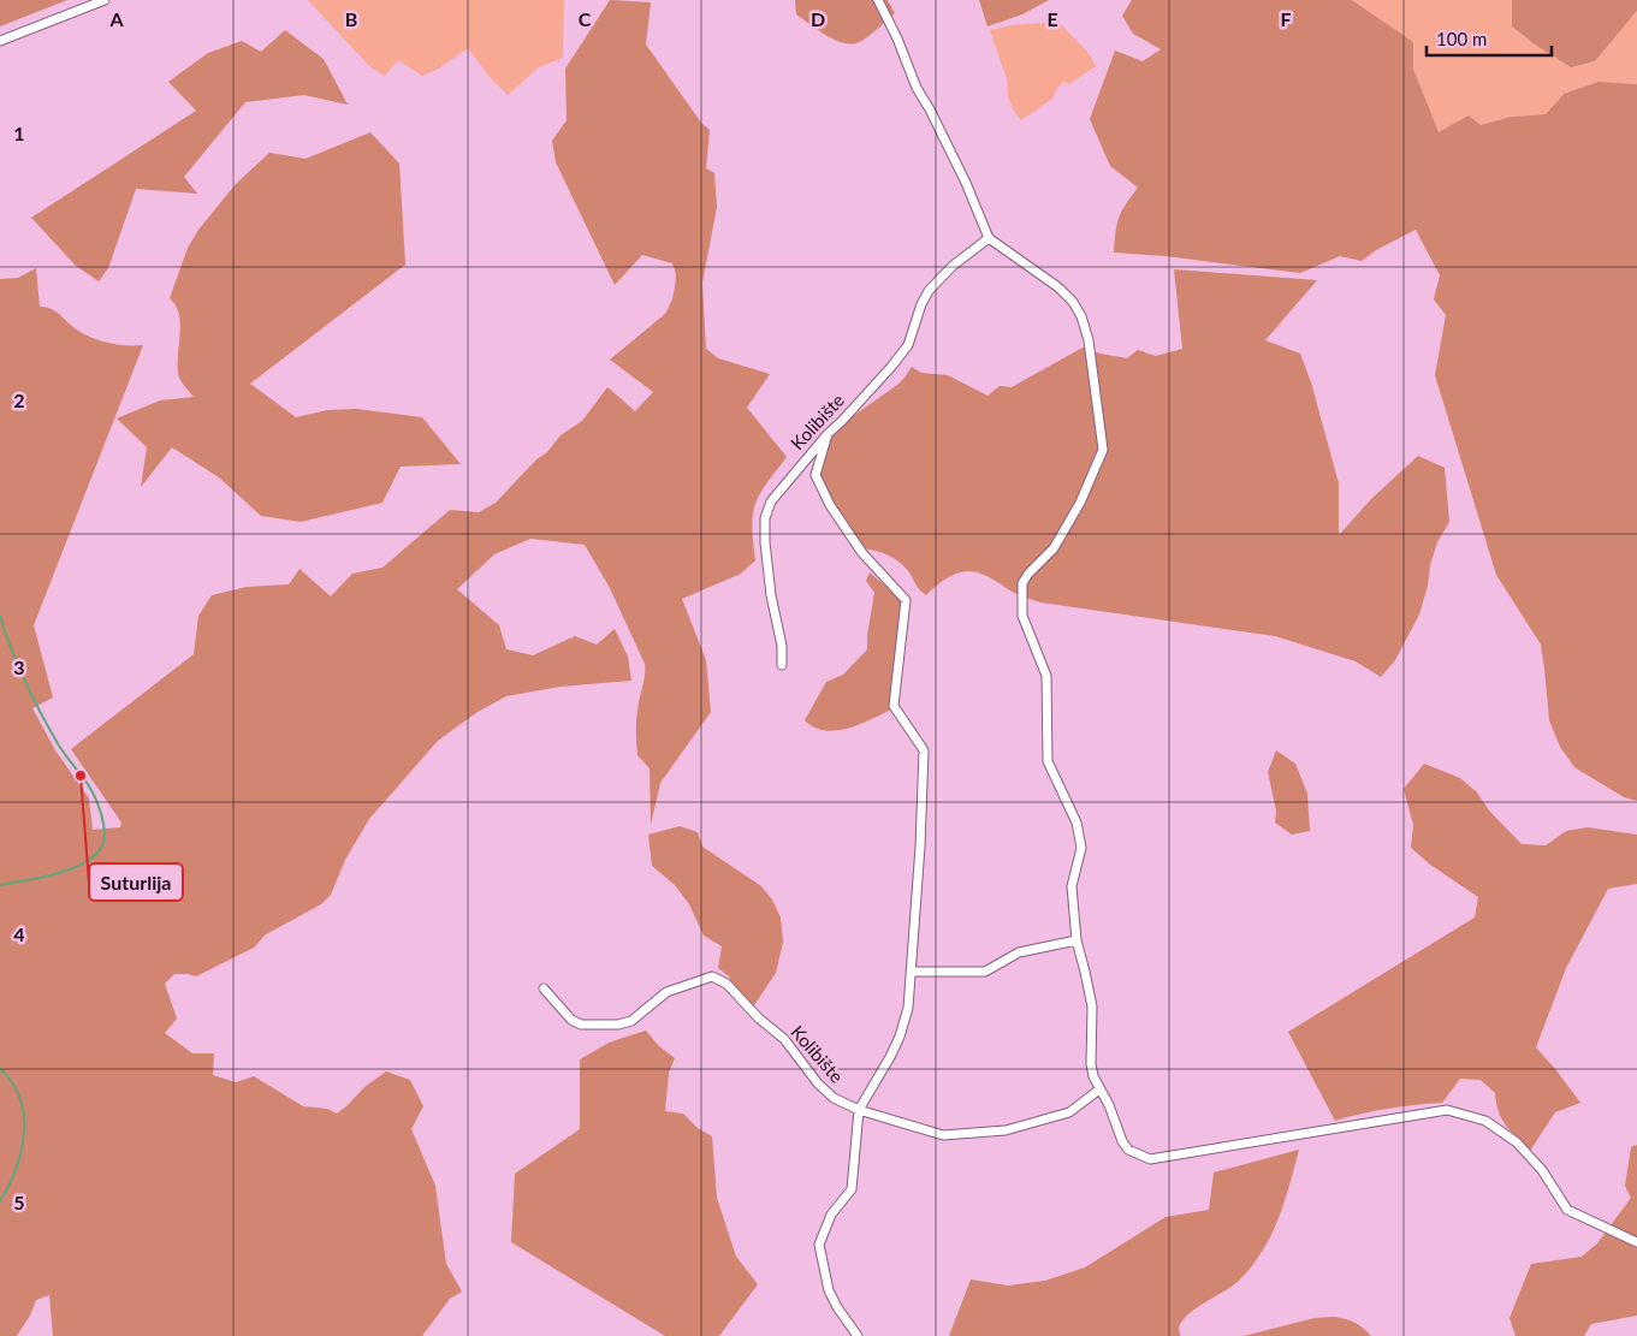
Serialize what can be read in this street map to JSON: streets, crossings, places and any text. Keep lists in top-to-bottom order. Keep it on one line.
{"streets":{"street":["Kolibište"]},"places":["Suturlija"],"scale_bar":"100 m","grid":{"columns":["A","B","C","D","E","F"],"rows":["1","2","3","4","5"]}}
